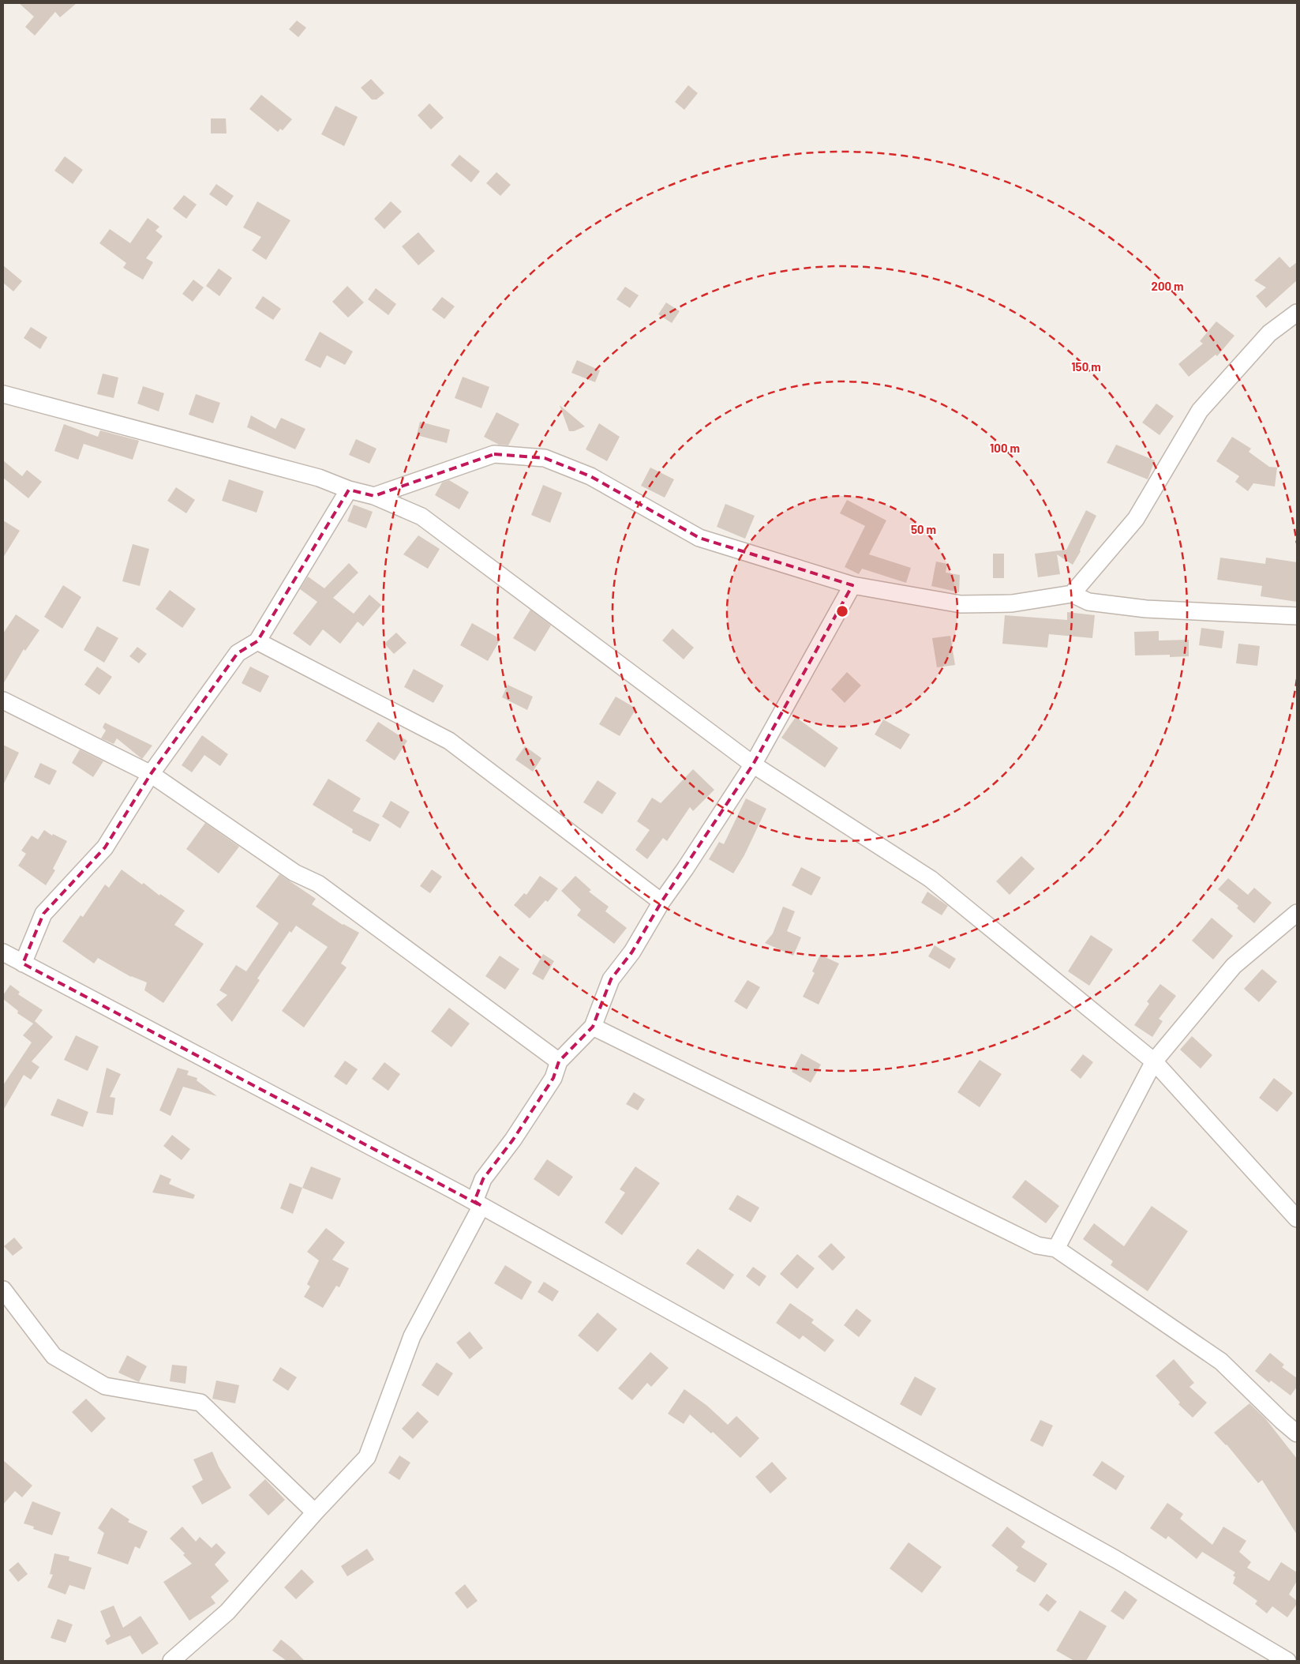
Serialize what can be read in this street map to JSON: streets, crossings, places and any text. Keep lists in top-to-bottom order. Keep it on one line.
{"rings":["200 m","150 m","100 m","50 m"]}
